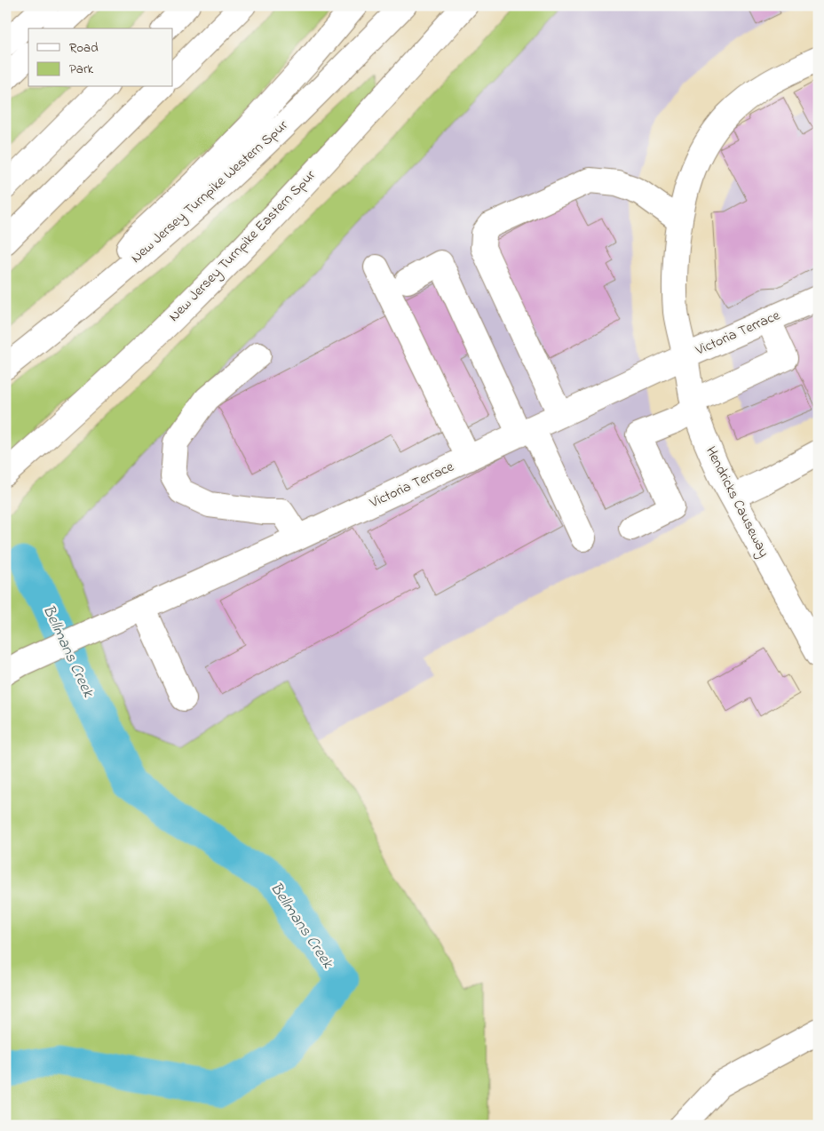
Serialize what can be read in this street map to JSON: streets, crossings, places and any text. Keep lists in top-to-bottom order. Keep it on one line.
{"streets":{"main road":["New Jersey Turnpike Western Spur","New Jersey Turnpike Eastern Spur","Victoria Terrace","Hendricks Causeway"]},"crossings":[["Victoria Terrace","Hendricks Causeway"]],"water":["Bellmans Creek"],"legend":["Road","Park"]}
